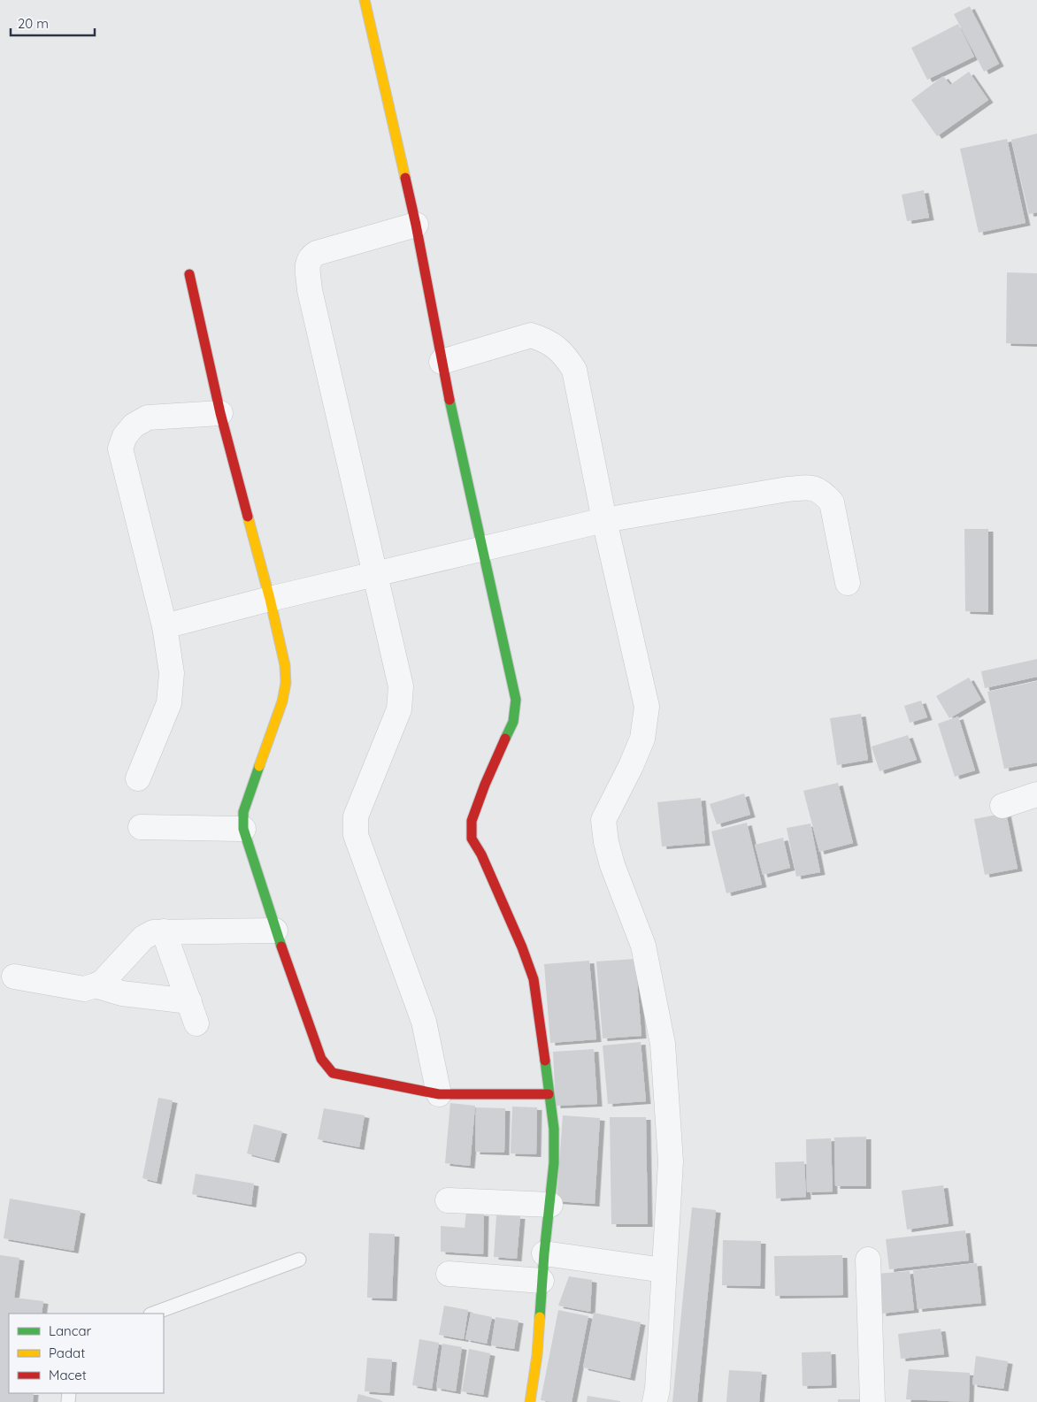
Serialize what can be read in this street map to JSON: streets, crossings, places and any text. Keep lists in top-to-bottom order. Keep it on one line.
{"legend":["Lancar","Padat","Macet"],"scale_bar":"20 m"}
